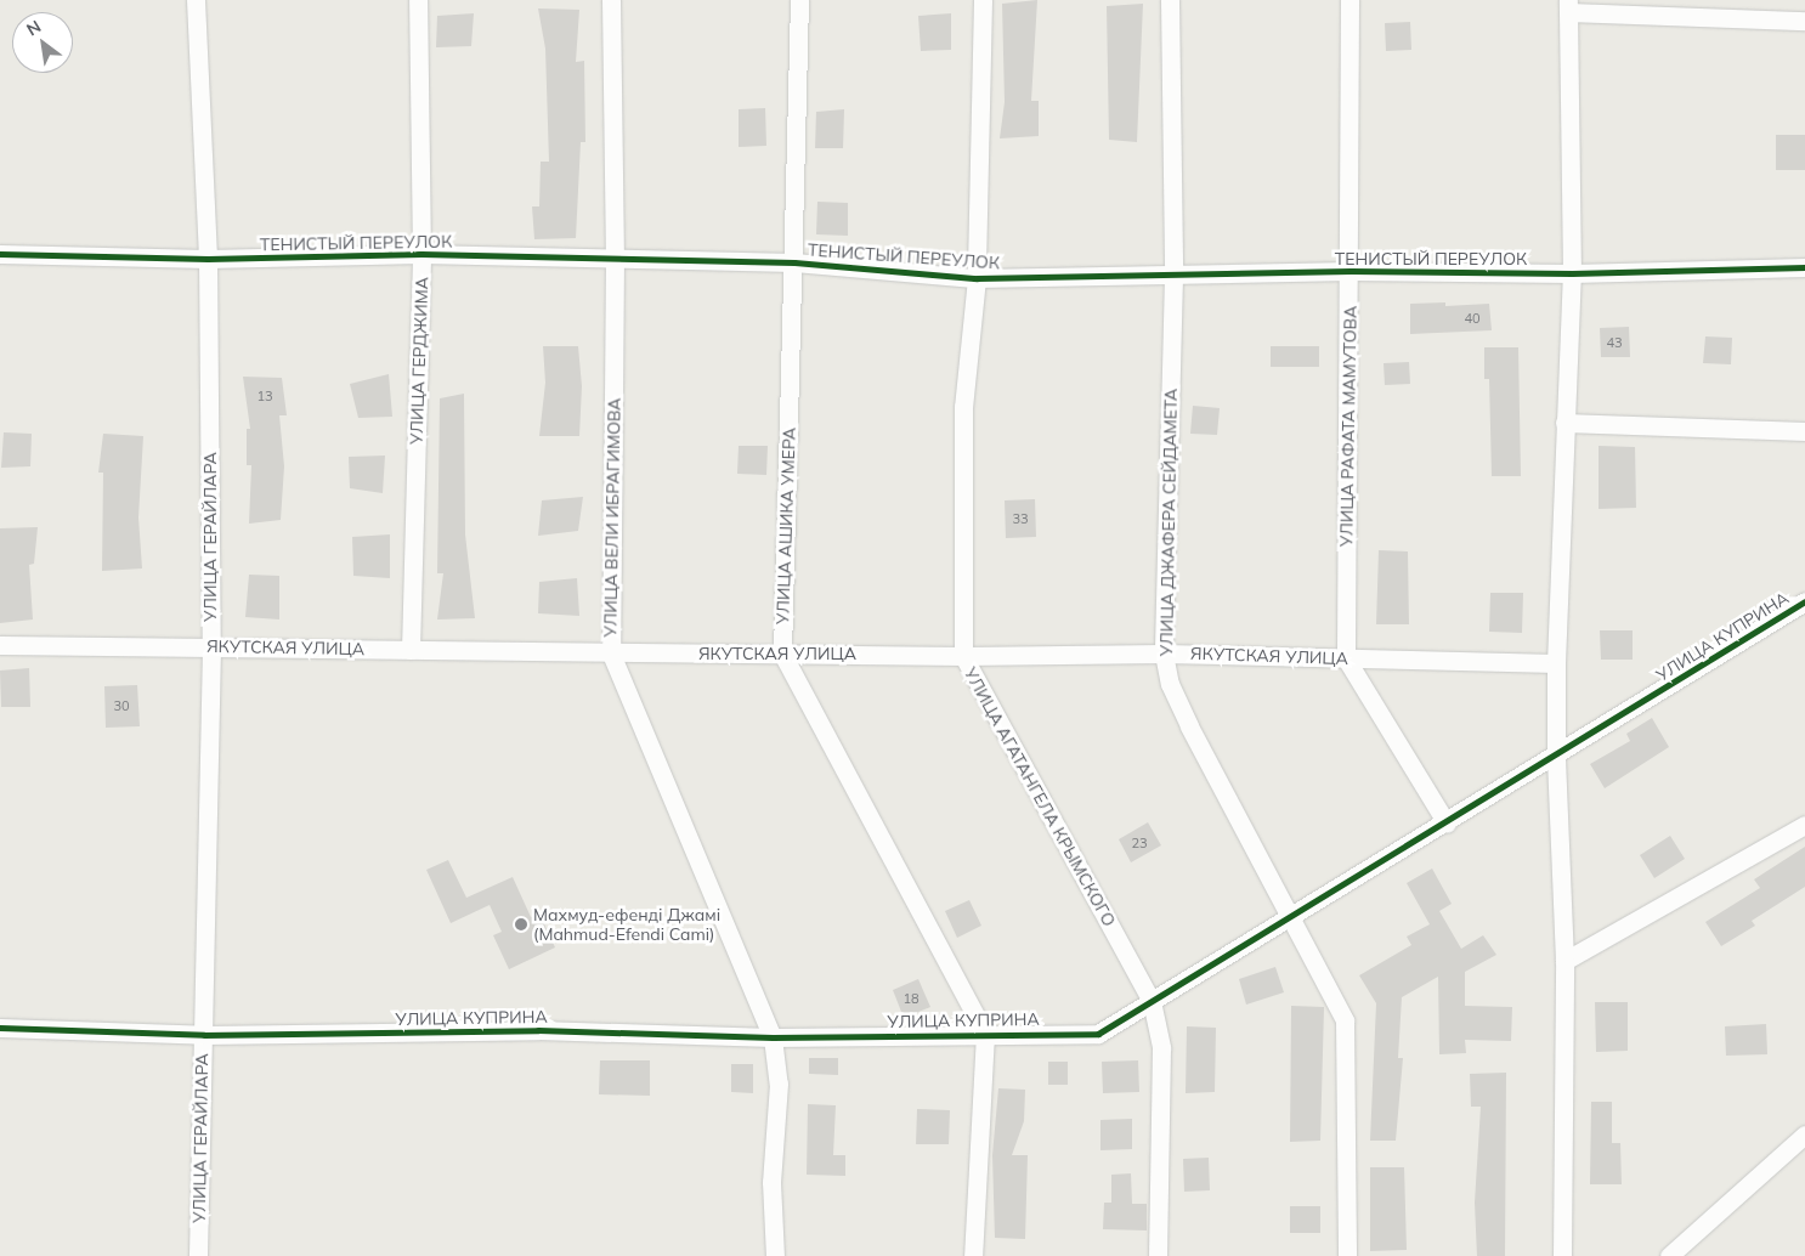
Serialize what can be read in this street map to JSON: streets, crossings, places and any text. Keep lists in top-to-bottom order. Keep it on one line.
{"streets":{"street":["ТЕНИСТЫЙ ПЕРЕУЛОК","УЛИЦА ГЕРДЖИМА","УЛИЦА РАФАТА МАМУТОВА","УЛИЦА ВЕЛИ ИБРАГИМОВА","УЛИЦА ДЖАФЕРА СЕЙДАМЕТА","УЛИЦА АШИКА УМЕРА","УЛИЦА ГЕРАЙЛАРА","УЛИЦА КУПРИНА","ЯКУТСКАЯ УЛИЦА","УЛИЦА АГАТАНГЕЛА КРЫМСКОГО"]},"crossings":[["ТЕНИСТЫЙ ПЕРЕУЛОК","УЛИЦА ГЕРДЖИМА"],["ТЕНИСТЫЙ ПЕРЕУЛОК","УЛИЦА РАФАТА МАМУТОВА"],["ТЕНИСТЫЙ ПЕРЕУЛОК","УЛИЦА ВЕЛИ ИБРАГИМОВА"],["ТЕНИСТЫЙ ПЕРЕУЛОК","УЛИЦА ДЖАФЕРА СЕЙДАМЕТА"],["ТЕНИСТЫЙ ПЕРЕУЛОК","УЛИЦА АШИКА УМЕРА"],["ТЕНИСТЫЙ ПЕРЕУЛОК","УЛИЦА ГЕРАЙЛАРА"],["ТЕНИСТЫЙ ПЕРЕУЛОК","УЛИЦА АГАТАНГЕЛА КРЫМСКОГО"],["УЛИЦА ГЕРДЖИМА","ЯКУТСКАЯ УЛИЦА"],["УЛИЦА РАФАТА МАМУТОВА","ЯКУТСКАЯ УЛИЦА"],["УЛИЦА ВЕЛИ ИБРАГИМОВА","УЛИЦА КУПРИНА"],["УЛИЦА ВЕЛИ ИБРАГИМОВА","ЯКУТСКАЯ УЛИЦА"],["УЛИЦА ДЖАФЕРА СЕЙДАМЕТА","УЛИЦА КУПРИНА"],["УЛИЦА ДЖАФЕРА СЕЙДАМЕТА","ЯКУТСКАЯ УЛИЦА"],["УЛИЦА АШИКА УМЕРА","УЛИЦА КУПРИНА"],["УЛИЦА АШИКА УМЕРА","ЯКУТСКАЯ УЛИЦА"],["УЛИЦА ГЕРАЙЛАРА","УЛИЦА КУПРИНА"],["УЛИЦА ГЕРАЙЛАРА","ЯКУТСКАЯ УЛИЦА"],["УЛИЦА КУПРИНА","УЛИЦА АГАТАНГЕЛА КРЫМСКОГО"],["ЯКУТСКАЯ УЛИЦА","УЛИЦА АГАТАНГЕЛА КРЫМСКОГО"]],"places":["Махмуд-ефенді Джамі (Mahmud-Efendi Cami)"],"house_numbers":["40","43","13","33","30","23","18"],"north":"top left"}
